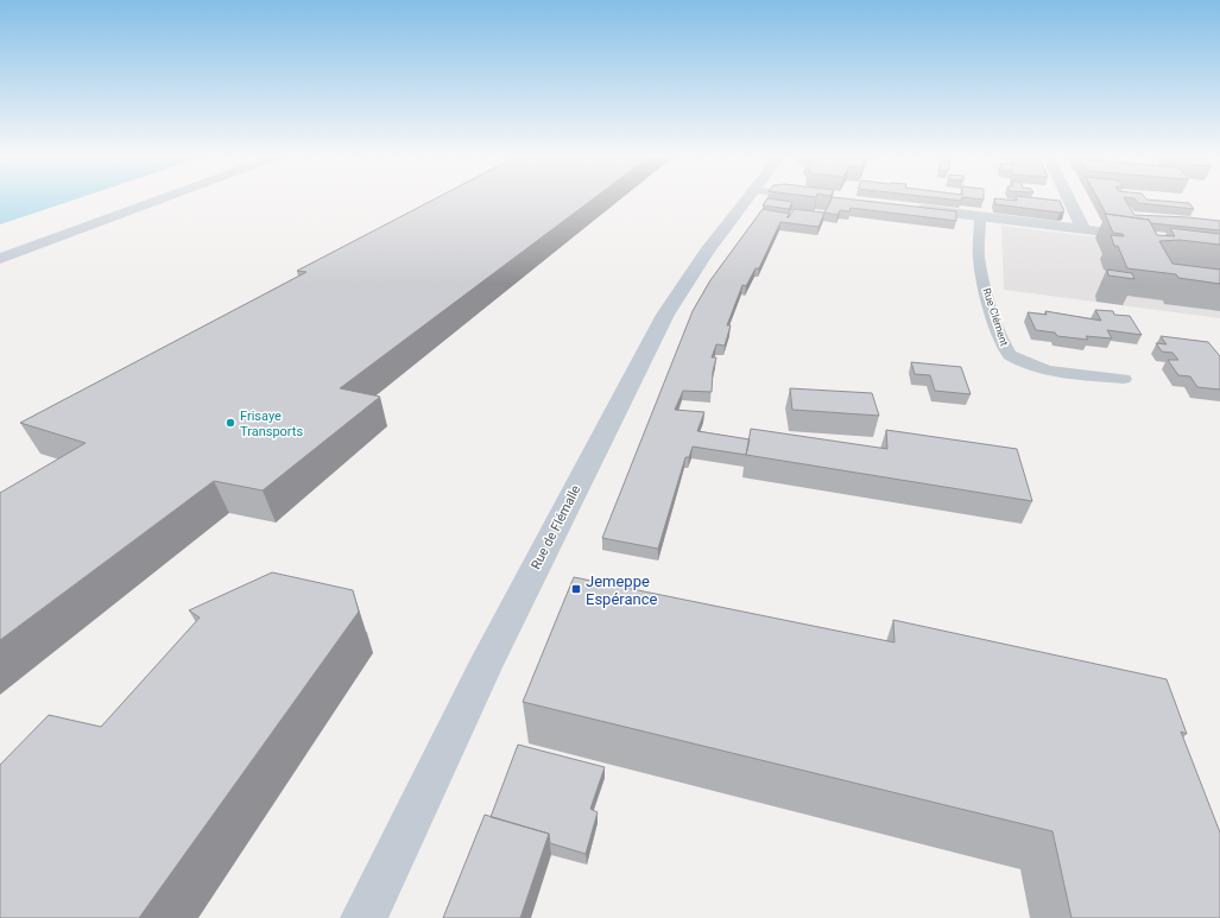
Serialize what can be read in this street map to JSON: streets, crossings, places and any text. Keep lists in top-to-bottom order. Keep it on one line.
{"streets":{"street":["Rue de Flémalle"],"lane":["Rue Clément"]},"places":{"other":["Frisaye Transports"],"transit":["Jemeppe Espérance"]}}
